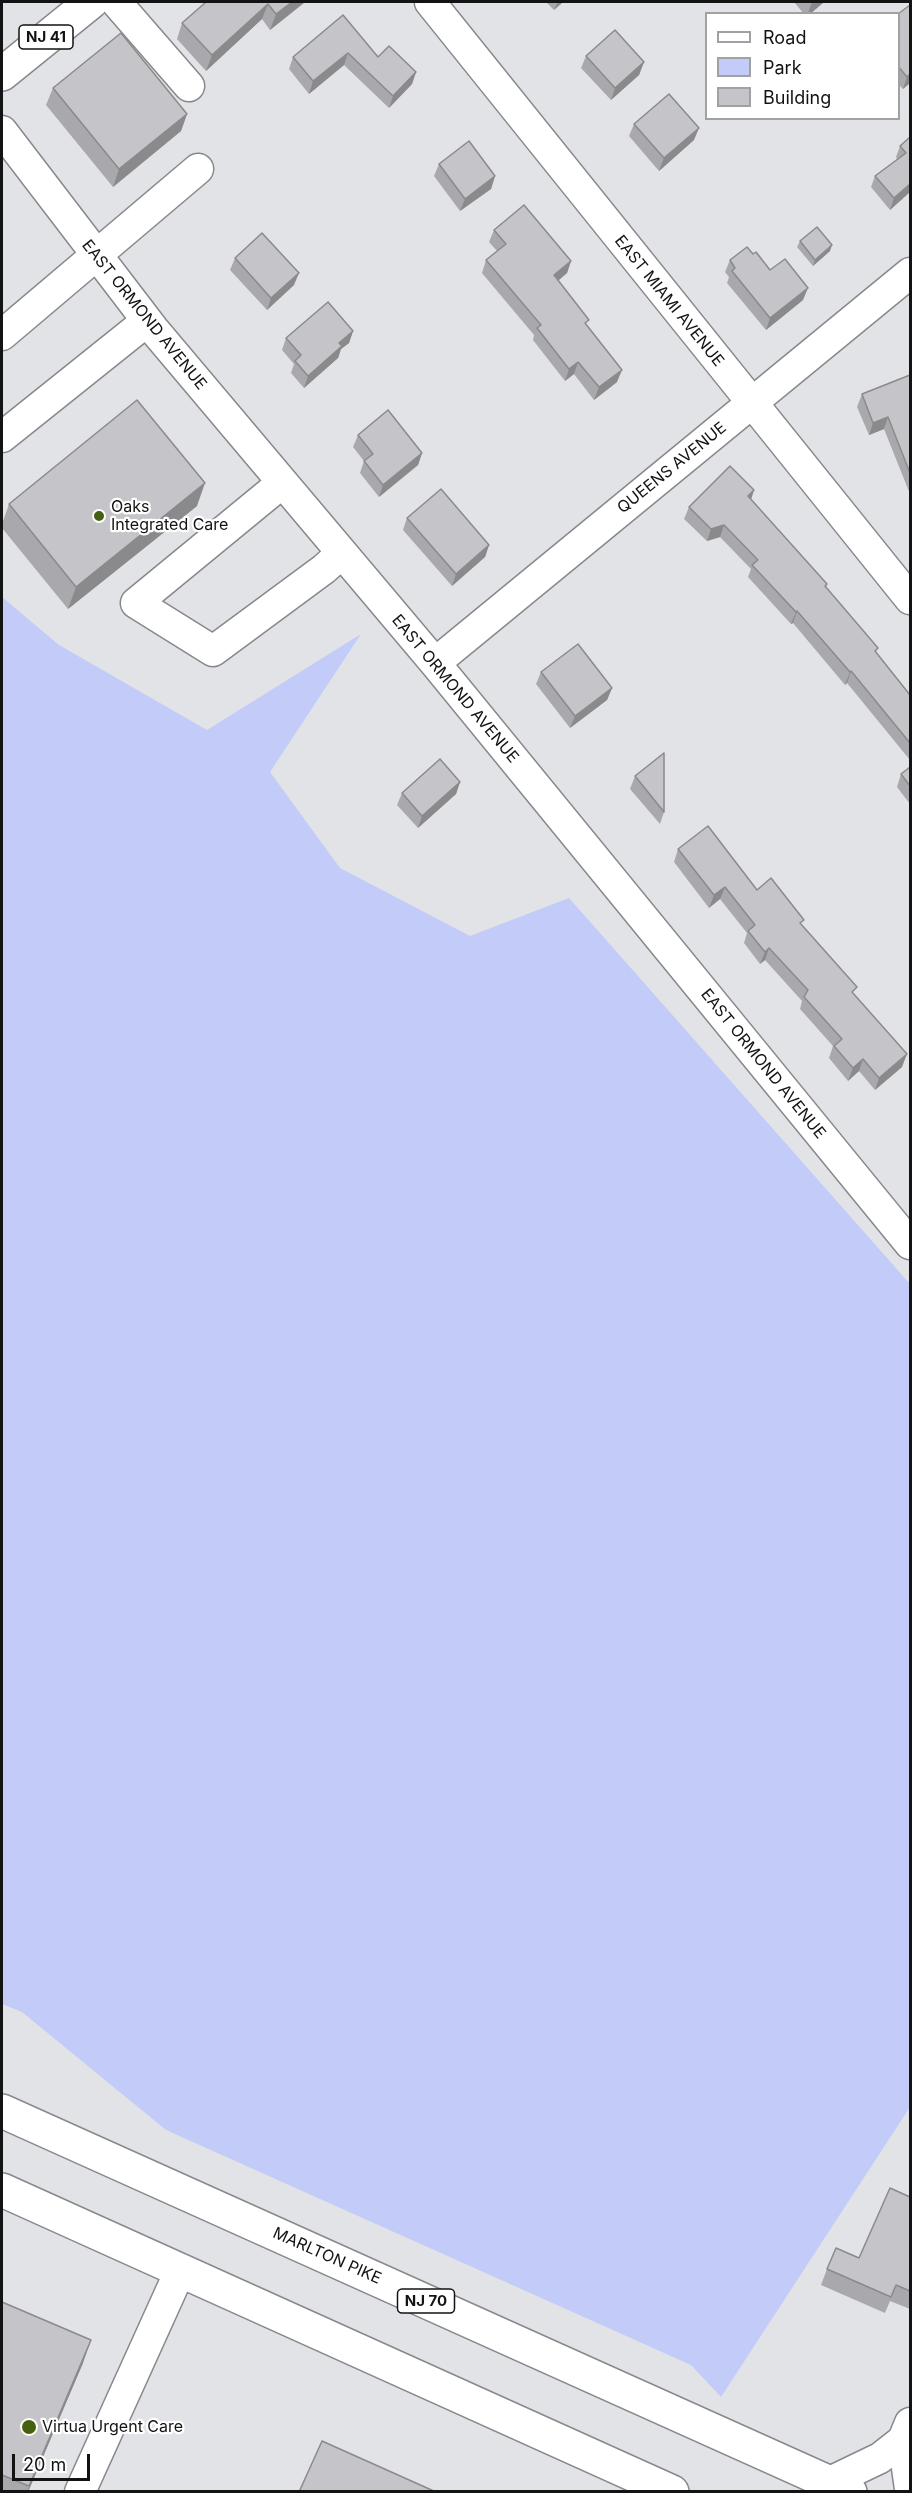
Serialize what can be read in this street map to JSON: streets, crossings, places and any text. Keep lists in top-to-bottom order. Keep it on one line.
{"streets":{"main road":["NJ 41","MARLTON PIKE","NJ 70"],"street":["EAST MIAMI AVENUE","EAST ORMOND AVENUE","QUEENS AVENUE"]},"crossings":[["EAST MIAMI AVENUE","QUEENS AVENUE"],["EAST ORMOND AVENUE","QUEENS AVENUE"]],"places":["Oaks Integrated Care","Virtua Urgent Care"],"legend":["Road","Park","Building"],"scale_bar":"20 m"}
